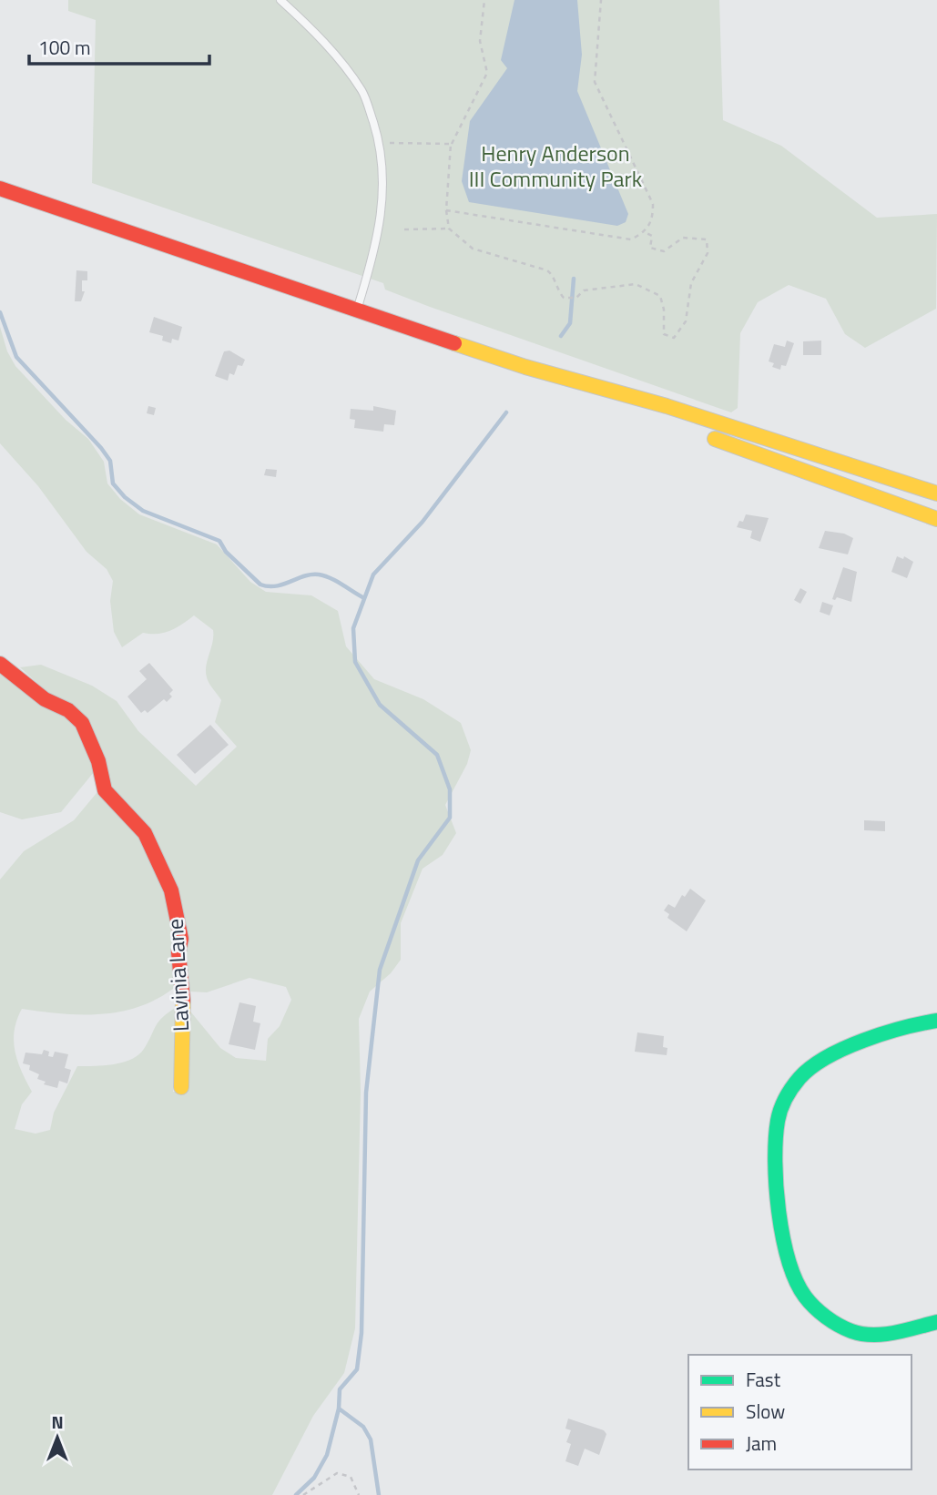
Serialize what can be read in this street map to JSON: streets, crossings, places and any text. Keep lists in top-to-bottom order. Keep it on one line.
{"streets":{"main road":["Lavinia Lane"]},"parks":["Henry Anderson III Community Park"],"legend":["Fast","Slow","Jam"],"scale_bar":"100 m","north":"top"}
